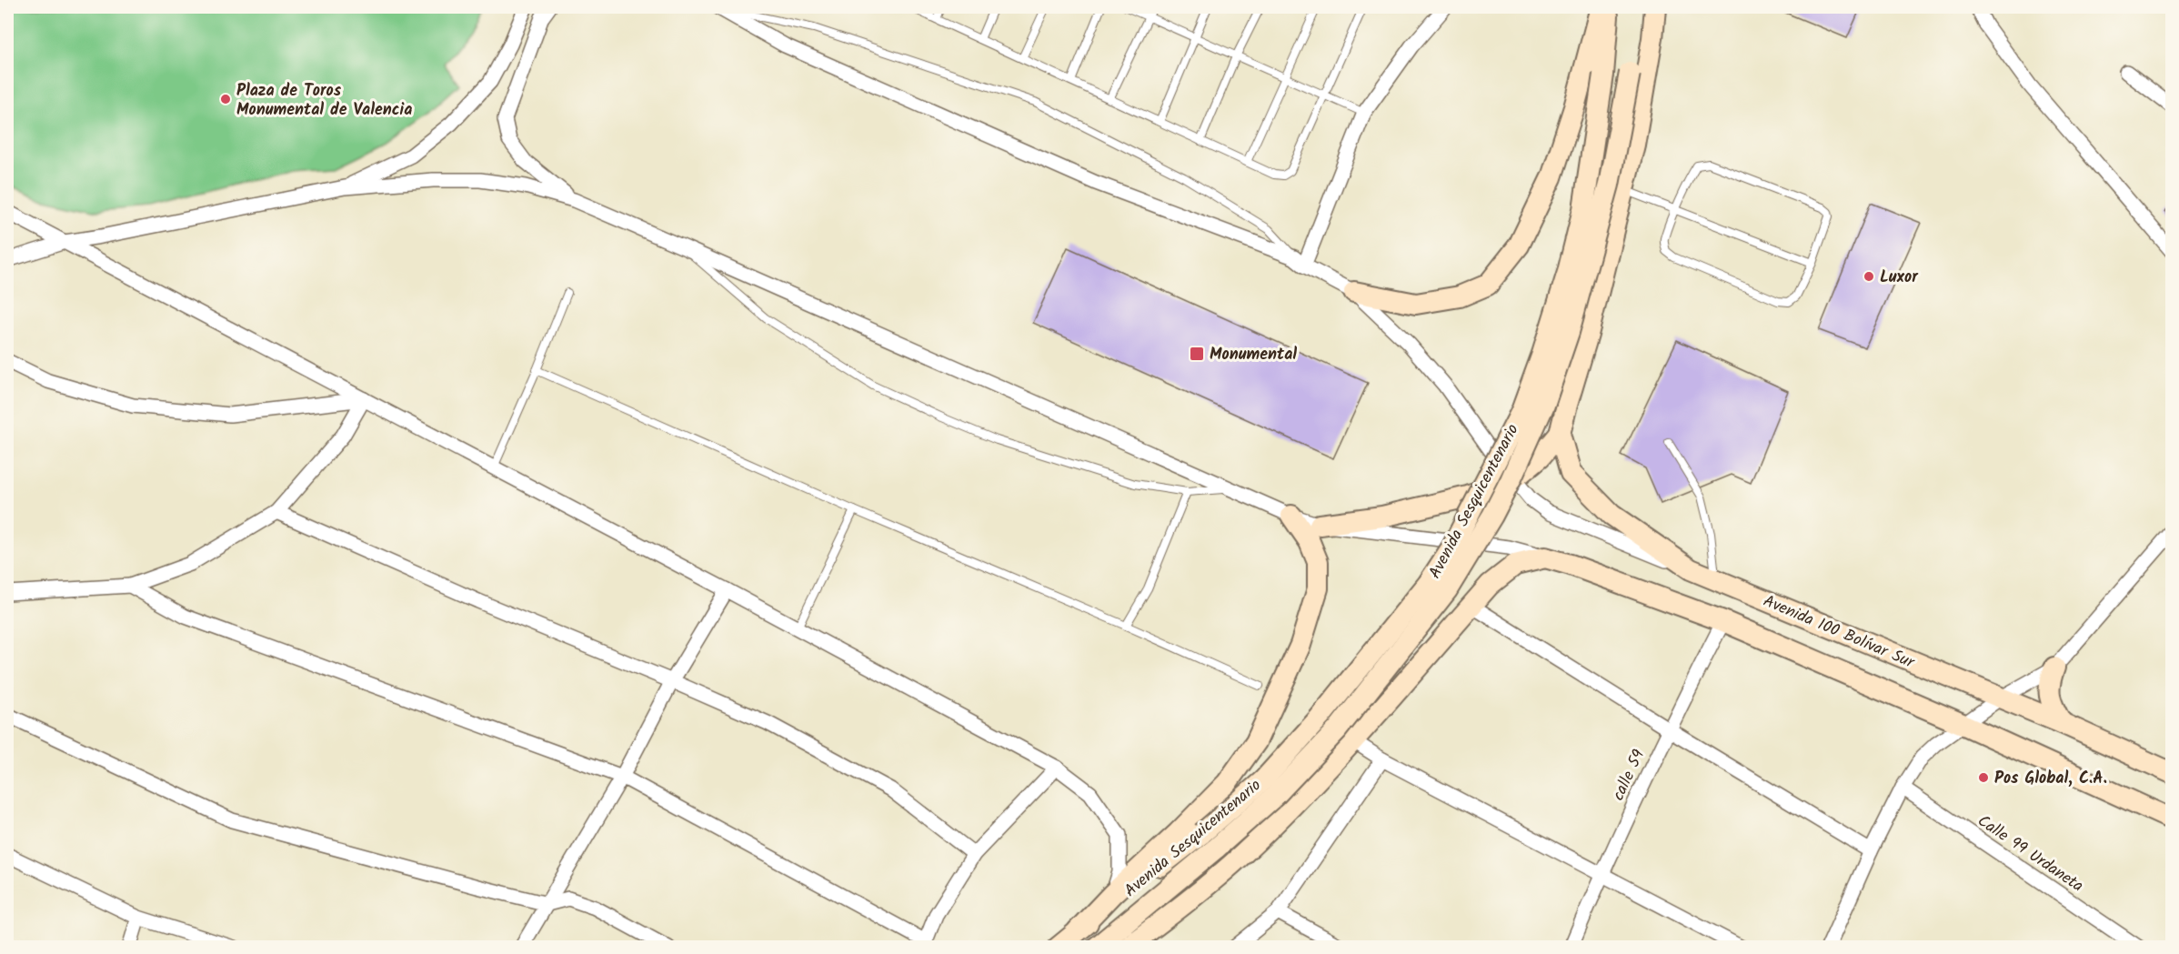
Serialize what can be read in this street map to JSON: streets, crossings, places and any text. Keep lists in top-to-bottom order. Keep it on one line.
{"streets":{"main road":["Avenida Sesquicentenario","Avenida 100 Bolívar Sur"],"street":["calle 59","Calle 99 Urdaneta"]},"places":{"other":["Plaza de Toros Monumental de Valencia","Luxor","Pos Global, C.A."],"transit":["Monumental"]}}
